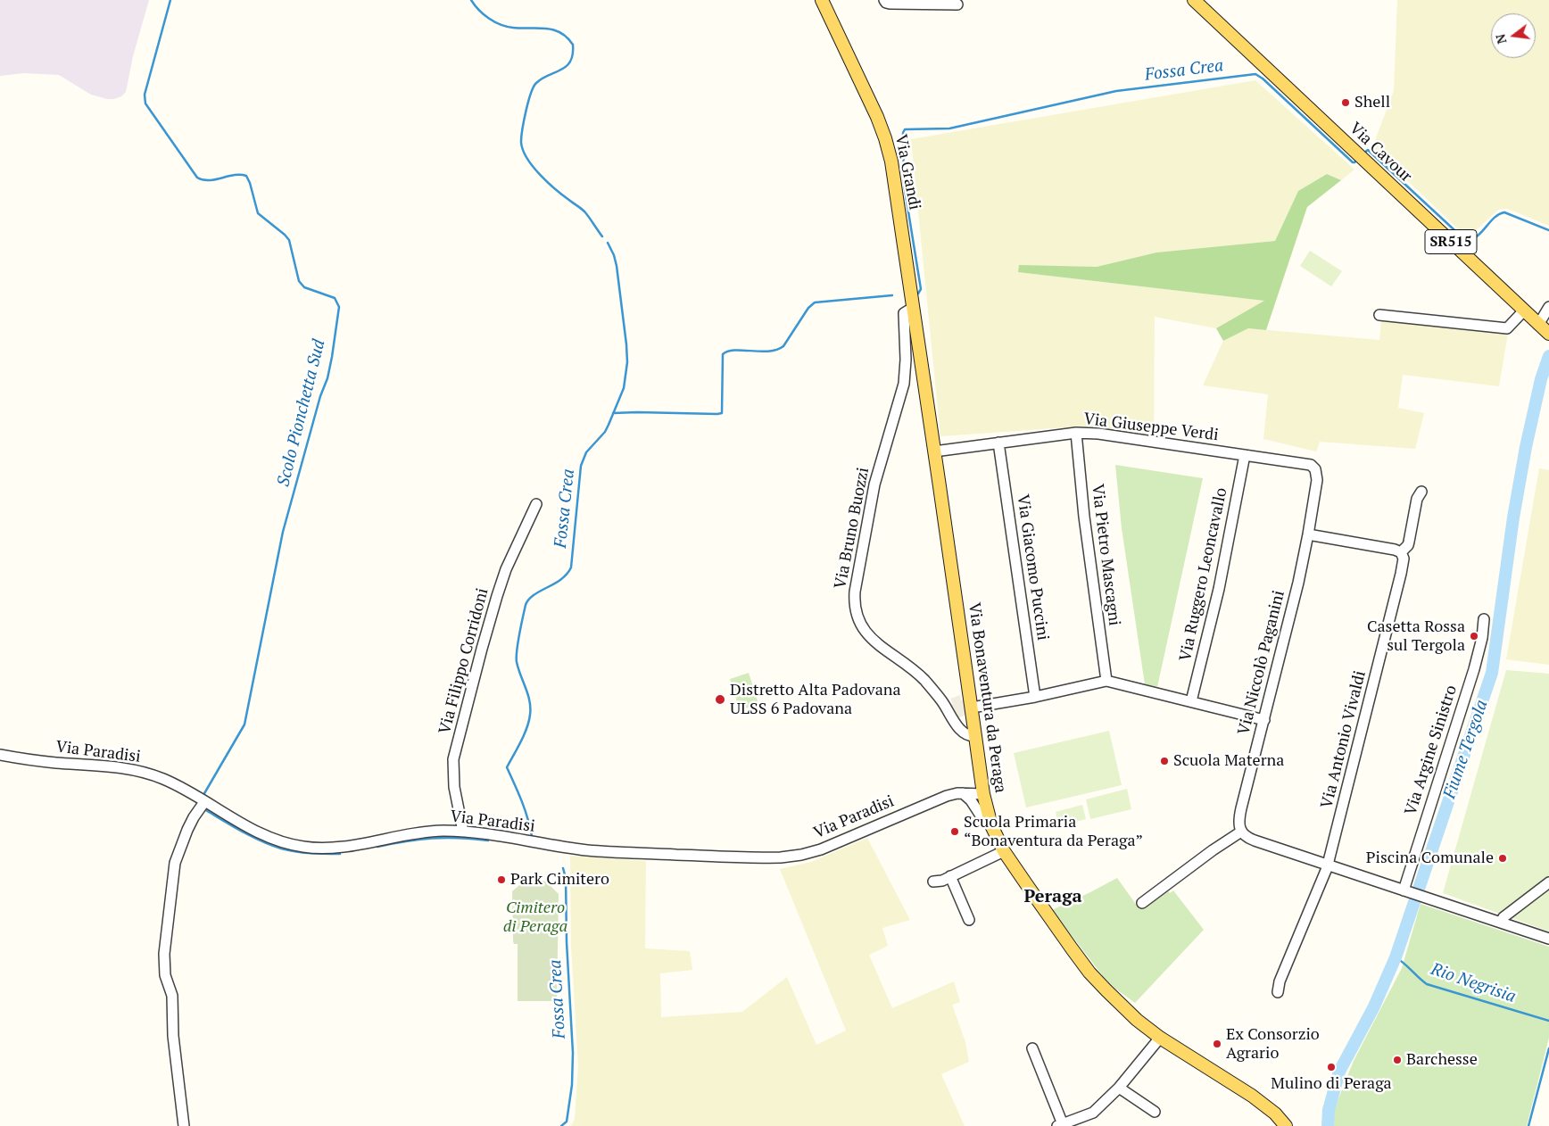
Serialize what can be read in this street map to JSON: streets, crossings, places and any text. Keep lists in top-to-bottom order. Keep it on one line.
{"streets":{"main road":["Via Cavour","Via Grandi","SR515","Via Bonaventura da Peraga"],"street":["Via Giuseppe Verdi","Via Bruno Buozzi","Via Pietro Mascagni","Via Giacomo Puccini","Via Ruggero Leoncavallo","Via Filippo Corridoni","Via Niccolò Paganini","Via Antonio Vivaldi","Via Argine Sinistro","Via Paradisi"]},"crossings":[["Via Grandi","Via Bruno Buozzi"],["Via Grandi","Via Bonaventura da Peraga"],["Via Giuseppe Verdi","Via Pietro Mascagni"],["Via Giuseppe Verdi","Via Giacomo Puccini"],["Via Giuseppe Verdi","Via Ruggero Leoncavallo"],["Via Giuseppe Verdi","Via Niccolò Paganini"],["Via Giuseppe Verdi","Via Bonaventura da Peraga"],["Via Bruno Buozzi","Via Bonaventura da Peraga"],["Via Filippo Corridoni","Via Paradisi"],["Via Bonaventura da Peraga","Via Paradisi"]],"districts":["Peraga"],"water":["Fossa Crea","Scolo Pionchetta Sud","Fiume Tergola","Rio Negrisia"],"parks":["Cimitero di Peraga"],"places":["Shell","Casetta Rossa sul Tergola","Distretto Alta Padovana ULSS 6 Padovana","Scuola Materna","Scuola Primaria “Bonaventura da Peraga”","Piscina Comunale","Park Cimitero","Ex Consorzio Agrario","Barchesse","Mulino di Peraga"],"north":"left"}
